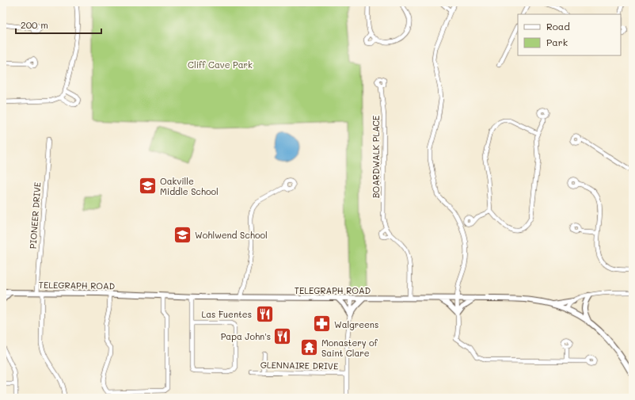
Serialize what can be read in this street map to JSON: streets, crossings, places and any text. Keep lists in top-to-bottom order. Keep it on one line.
{"streets":{"main road":["TELEGRAPH ROAD"],"street":["BOARDWALK PLACE","PIONEER DRIVE","GLENNAIRE DRIVE"]},"crossings":[["BOARDWALK PLACE","TELEGRAPH ROAD"],["PIONEER DRIVE","TELEGRAPH ROAD"]],"parks":["Cliff Cave Park"],"places":{"school or university":["Oakville Middle School","Wohlwend School"],"restaurant":["Las Fuentes","Papa John's"],"pharmacy":["Walgreens"],"temple":["Monastery of Saint Clare"]},"legend":["Road","Park"],"scale_bar":"200 m"}
